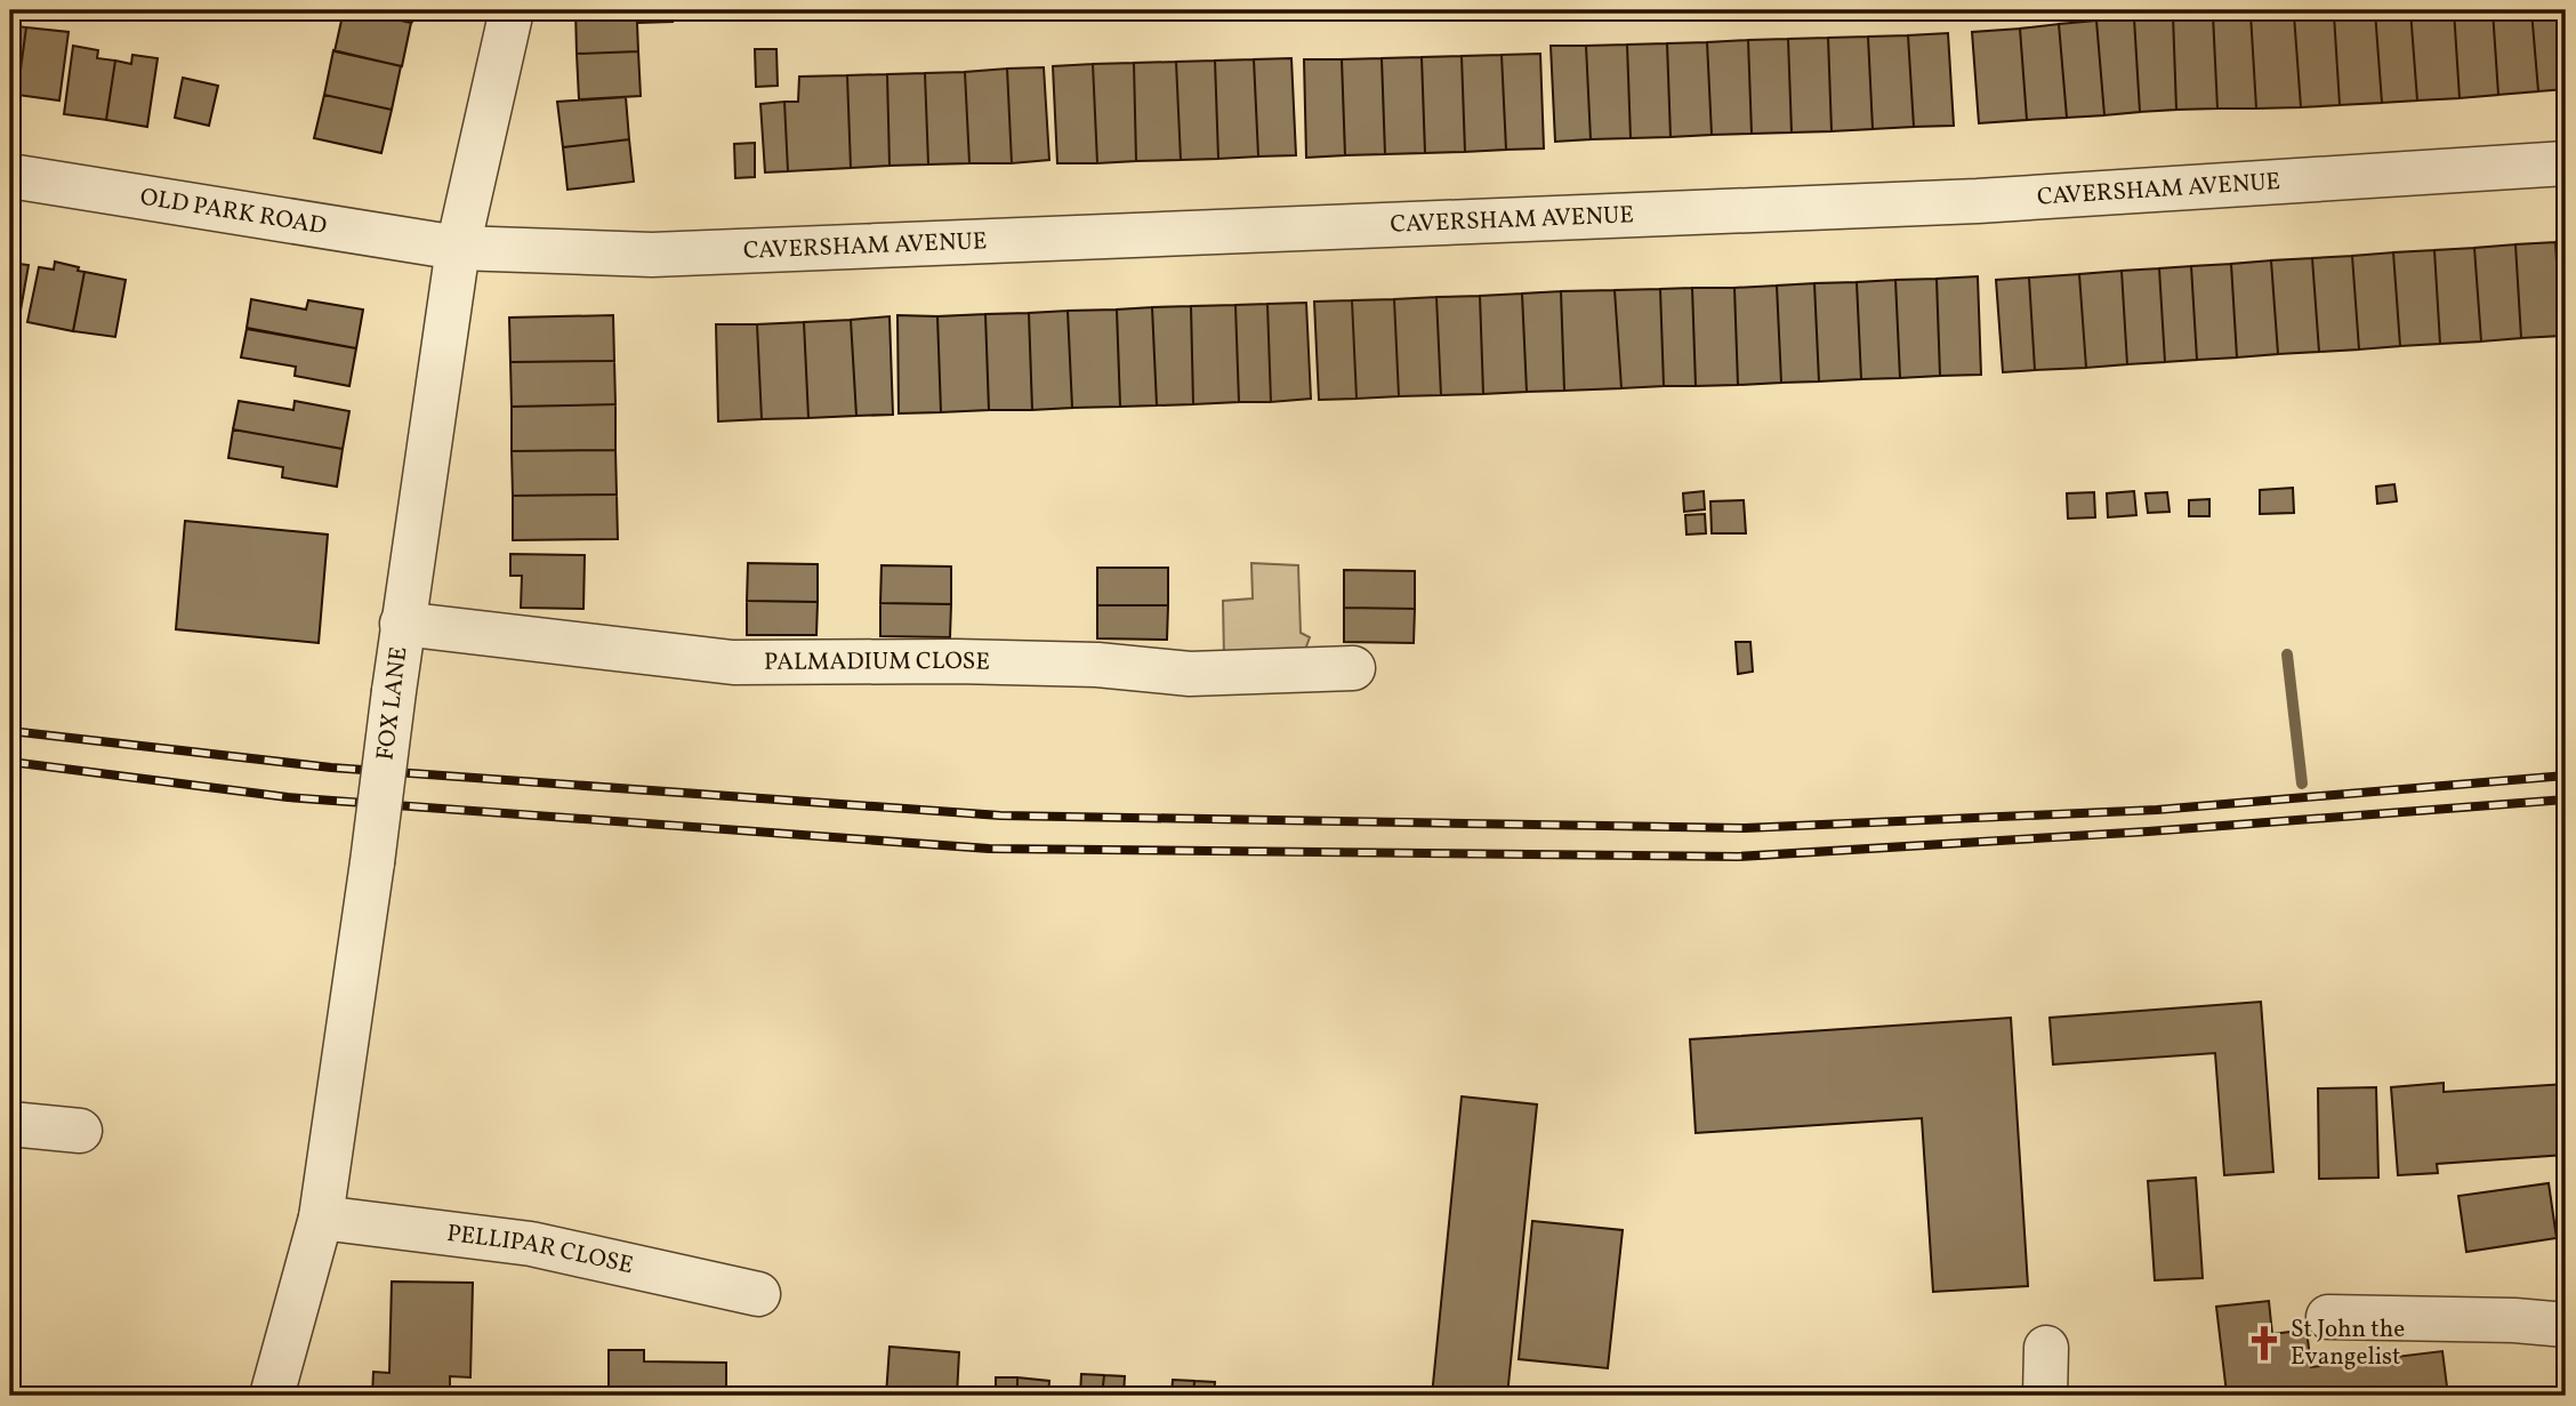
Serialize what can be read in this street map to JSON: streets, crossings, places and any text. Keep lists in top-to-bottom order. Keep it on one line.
{"streets":{"street":["CAVERSHAM AVENUE","OLD PARK ROAD","PALMADIUM CLOSE","FOX LANE","PELLIPAR CLOSE"]},"crossings":[["CAVERSHAM AVENUE","OLD PARK ROAD"],["CAVERSHAM AVENUE","FOX LANE"],["OLD PARK ROAD","FOX LANE"],["PALMADIUM CLOSE","FOX LANE"],["FOX LANE","PELLIPAR CLOSE"]],"places":{"church":["St John the Evangelist"]}}
